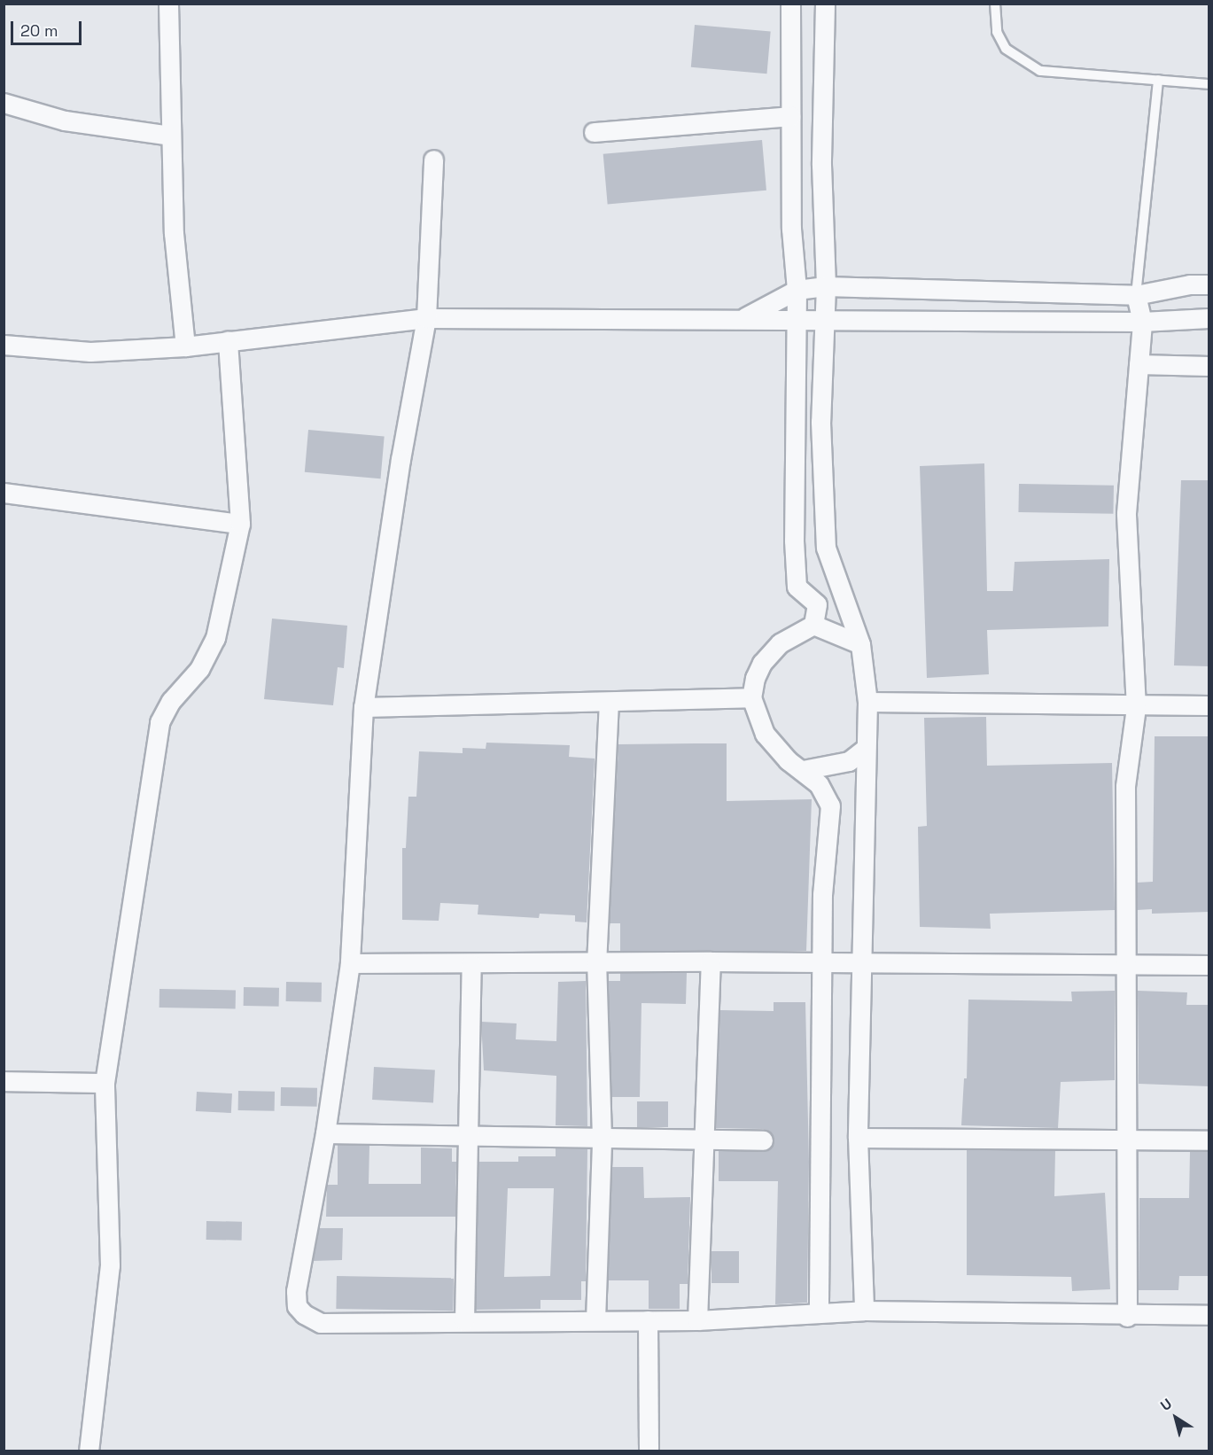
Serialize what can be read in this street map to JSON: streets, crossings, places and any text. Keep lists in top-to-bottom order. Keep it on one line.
{"scale_bar":"20 m","north":"top left"}
